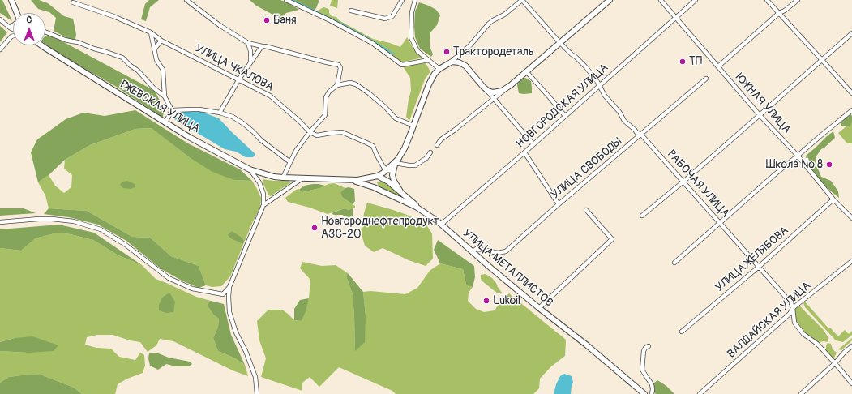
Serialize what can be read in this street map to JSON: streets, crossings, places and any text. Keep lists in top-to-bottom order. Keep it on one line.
{"streets":{"main road":["РЖЕВСКАЯ УЛИЦА","УЛИЦА МЕТАЛЛИСТОВ"],"street":["УЛИЦА ЧКАЛОВА","ЮЖНАЯ УЛИЦА","НОВГОРОДСКАЯ УЛИЦА","УЛИЦА СВОБОДЫ","РАБОЧАЯ УЛИЦА","УЛИЦА ЖЕЛЯБОВА","ВАЛДАЙСКАЯ УЛИЦА"]},"crossings":[["ЮЖНАЯ УЛИЦА","НОВГОРОДСКАЯ УЛИЦА"],["ЮЖНАЯ УЛИЦА","УЛИЦА ЖЕЛЯБОВА"],["НОВГОРОДСКАЯ УЛИЦА","РАБОЧАЯ УЛИЦА"],["НОВГОРОДСКАЯ УЛИЦА","УЛИЦА МЕТАЛЛИСТОВ"],["РЖЕВСКАЯ УЛИЦА","УЛИЦА МЕТАЛЛИСТОВ"],["УЛИЦА СВОБОДЫ","РАБОЧАЯ УЛИЦА"],["УЛИЦА СВОБОДЫ","УЛИЦА МЕТАЛЛИСТОВ"],["РАБОЧАЯ УЛИЦА","УЛИЦА ЖЕЛЯБОВА"],["РАБОЧАЯ УЛИЦА","ВАЛДАЙСКАЯ УЛИЦА"]],"places":["Баня","Трактородеталь","ТП","Школа № 8","Новгороднефтепродукт АЗС-20","Lukoil"],"north":"top"}
